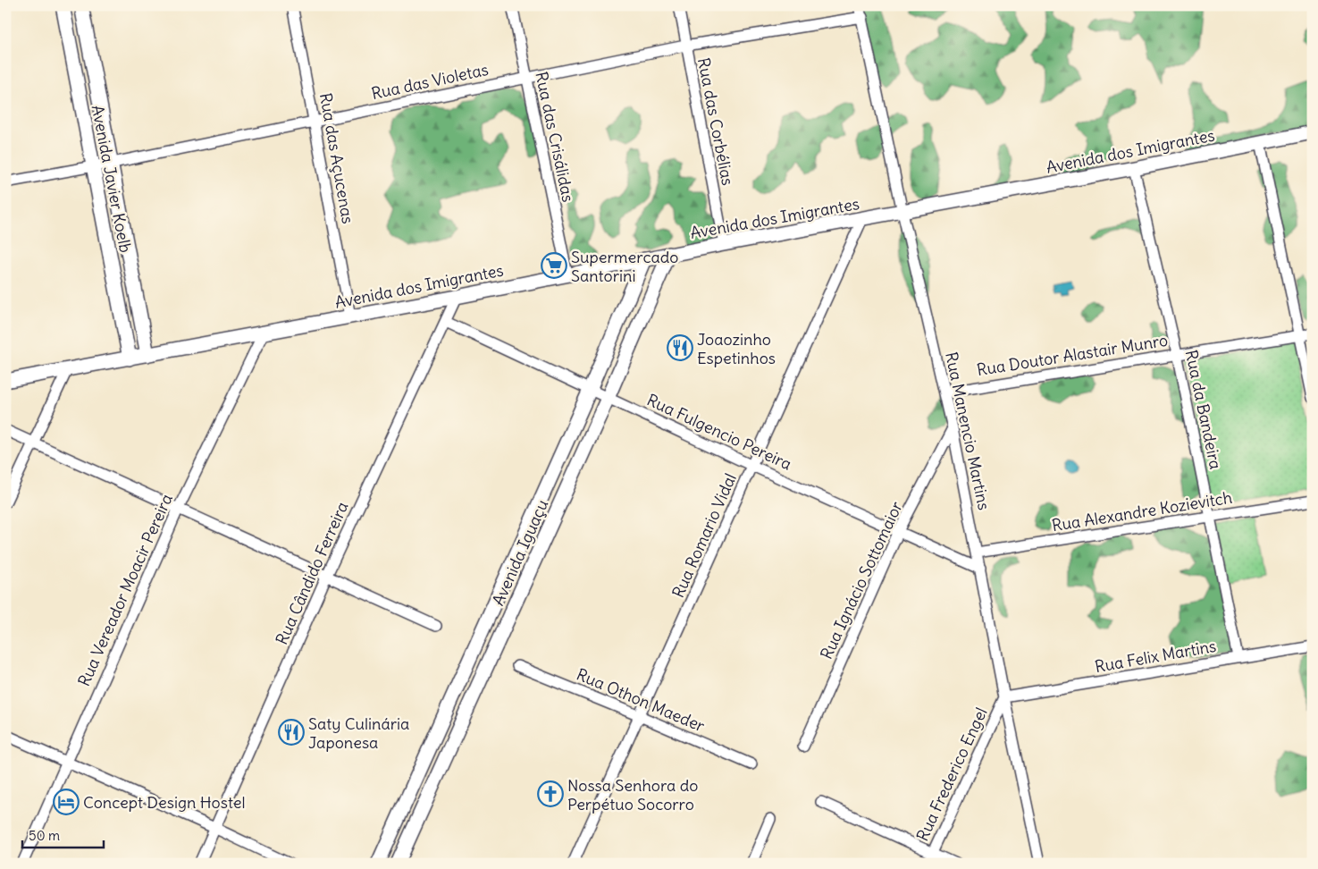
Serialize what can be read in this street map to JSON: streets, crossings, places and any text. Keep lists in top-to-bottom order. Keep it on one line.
{"streets":{"street":["Rua das Violetas","Rua das Corbélias","Rua das Crisálidas","Avenida dos Imigrantes","Rua das Açucenas","Avenida Javier Koelb","Rua Doutor Alastair Munro","Rua da Bandeira","Rua Manencio Martins","Rua Fulgencio Pereira","Rua Alexandre Kozievitch","Rua Romario Vidal","Avenida Iguaçu","Rua Cândido Ferreira","Rua Ignácio Sottomaior","Rua Vereador Moacir Pereira","Rua Felix Martins","Rua Othon Maeder","Rua Frederico Engel"]},"crossings":[["Rua das Violetas","Rua das Corbélias"],["Rua das Violetas","Rua das Crisálidas"],["Rua das Violetas","Rua das Açucenas"],["Rua das Violetas","Avenida Javier Koelb"],["Rua das Violetas","Rua Manencio Martins"],["Rua das Corbélias","Avenida dos Imigrantes"],["Rua das Crisálidas","Avenida dos Imigrantes"],["Avenida dos Imigrantes","Rua das Açucenas"],["Avenida dos Imigrantes","Avenida Javier Koelb"],["Avenida dos Imigrantes","Rua da Bandeira"],["Avenida dos Imigrantes","Rua Manencio Martins"],["Avenida dos Imigrantes","Rua Romario Vidal"],["Avenida dos Imigrantes","Avenida Iguaçu"],["Avenida dos Imigrantes","Rua Cândido Ferreira"],["Avenida dos Imigrantes","Rua Vereador Moacir Pereira"],["Rua Doutor Alastair Munro","Rua da Bandeira"],["Rua Doutor Alastair Munro","Rua Manencio Martins"],["Rua da Bandeira","Rua Alexandre Kozievitch"],["Rua da Bandeira","Rua Felix Martins"],["Rua Manencio Martins","Rua Fulgencio Pereira"],["Rua Manencio Martins","Rua Alexandre Kozievitch"],["Rua Manencio Martins","Rua Ignácio Sottomaior"],["Rua Manencio Martins","Rua Felix Martins"],["Rua Manencio Martins","Rua Frederico Engel"],["Rua Fulgencio Pereira","Rua Romario Vidal"],["Rua Fulgencio Pereira","Avenida Iguaçu"],["Rua Fulgencio Pereira","Rua Cândido Ferreira"],["Rua Fulgencio Pereira","Rua Ignácio Sottomaior"],["Rua Romario Vidal","Rua Othon Maeder"],["Rua Felix Martins","Rua Frederico Engel"]],"places":{"supermarket":["Supermercado Santorini"],"restaurant":["Joaozinho Espetinhos","Saty Culinária Japonesa"],"church":["Nossa Senhora do Perpétuo Socorro"],"hotel":["Concept Design Hostel"]},"scale_bar":"50 m"}
